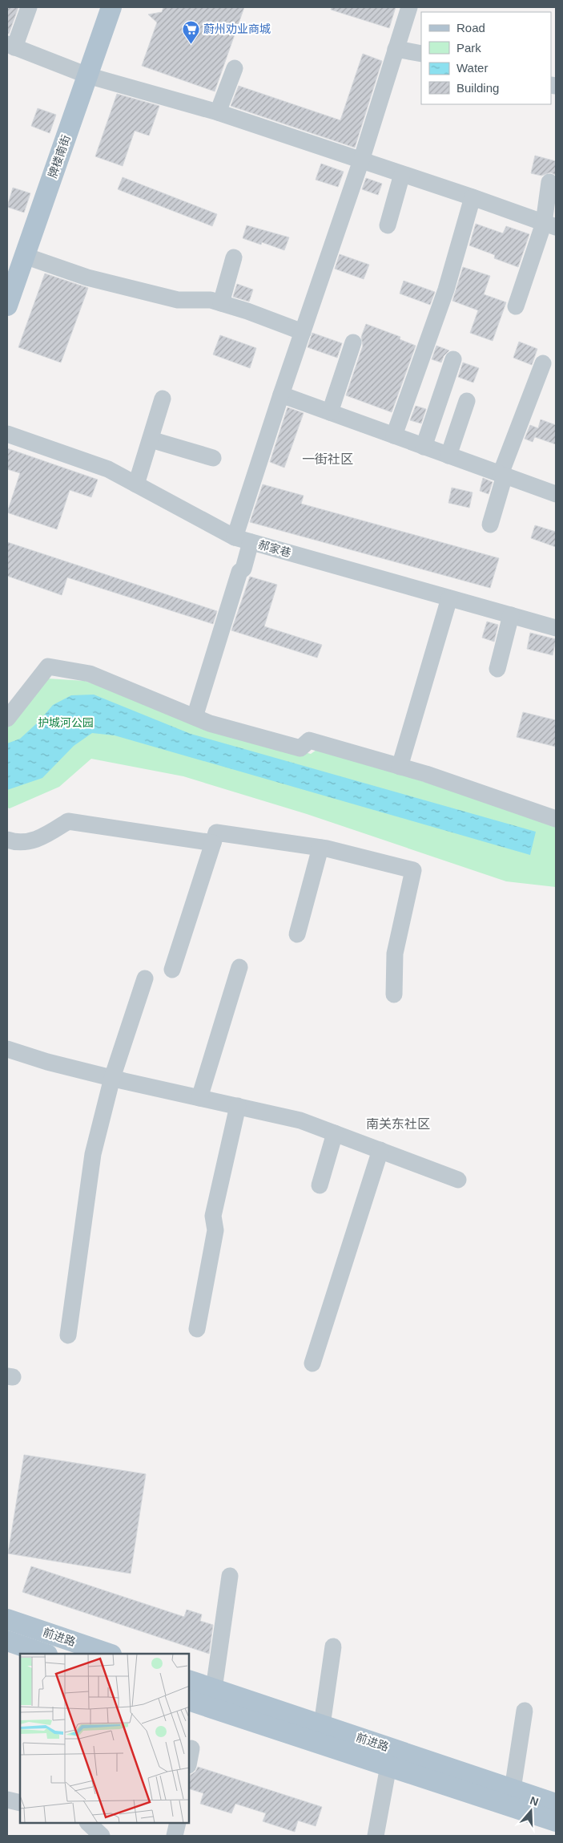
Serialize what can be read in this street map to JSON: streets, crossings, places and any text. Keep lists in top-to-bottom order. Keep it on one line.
{"streets":{"main road":["牌楼南街","前进路"],"street":["郝家巷"]},"districts":["一街社区","南关东社区"],"parks":["护城河公园"],"places":{"supermarket":["蔚州劝业商城"]},"legend":["Road","Park","Water","Building"],"north":"top"}
